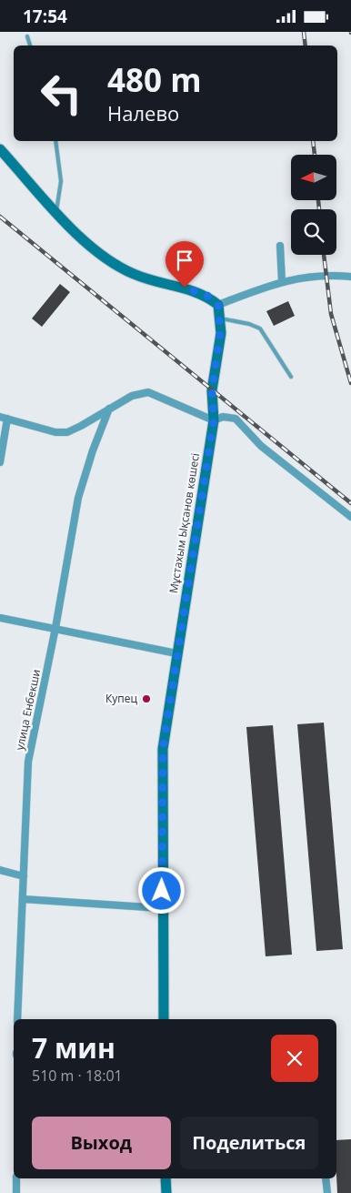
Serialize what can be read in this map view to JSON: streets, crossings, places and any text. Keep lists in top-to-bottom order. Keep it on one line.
{"streets":{"main road":["Мұстахым Ықсанов көшесі"],"street":["улица Енбекши"]},"places":["Купец"],"north":"left","page":{"status":"17:54","turn":["480 m","Налево"],"heading":["7 мин","510 m · 18:01"],"buttons":["Выход","Поделиться"]}}
